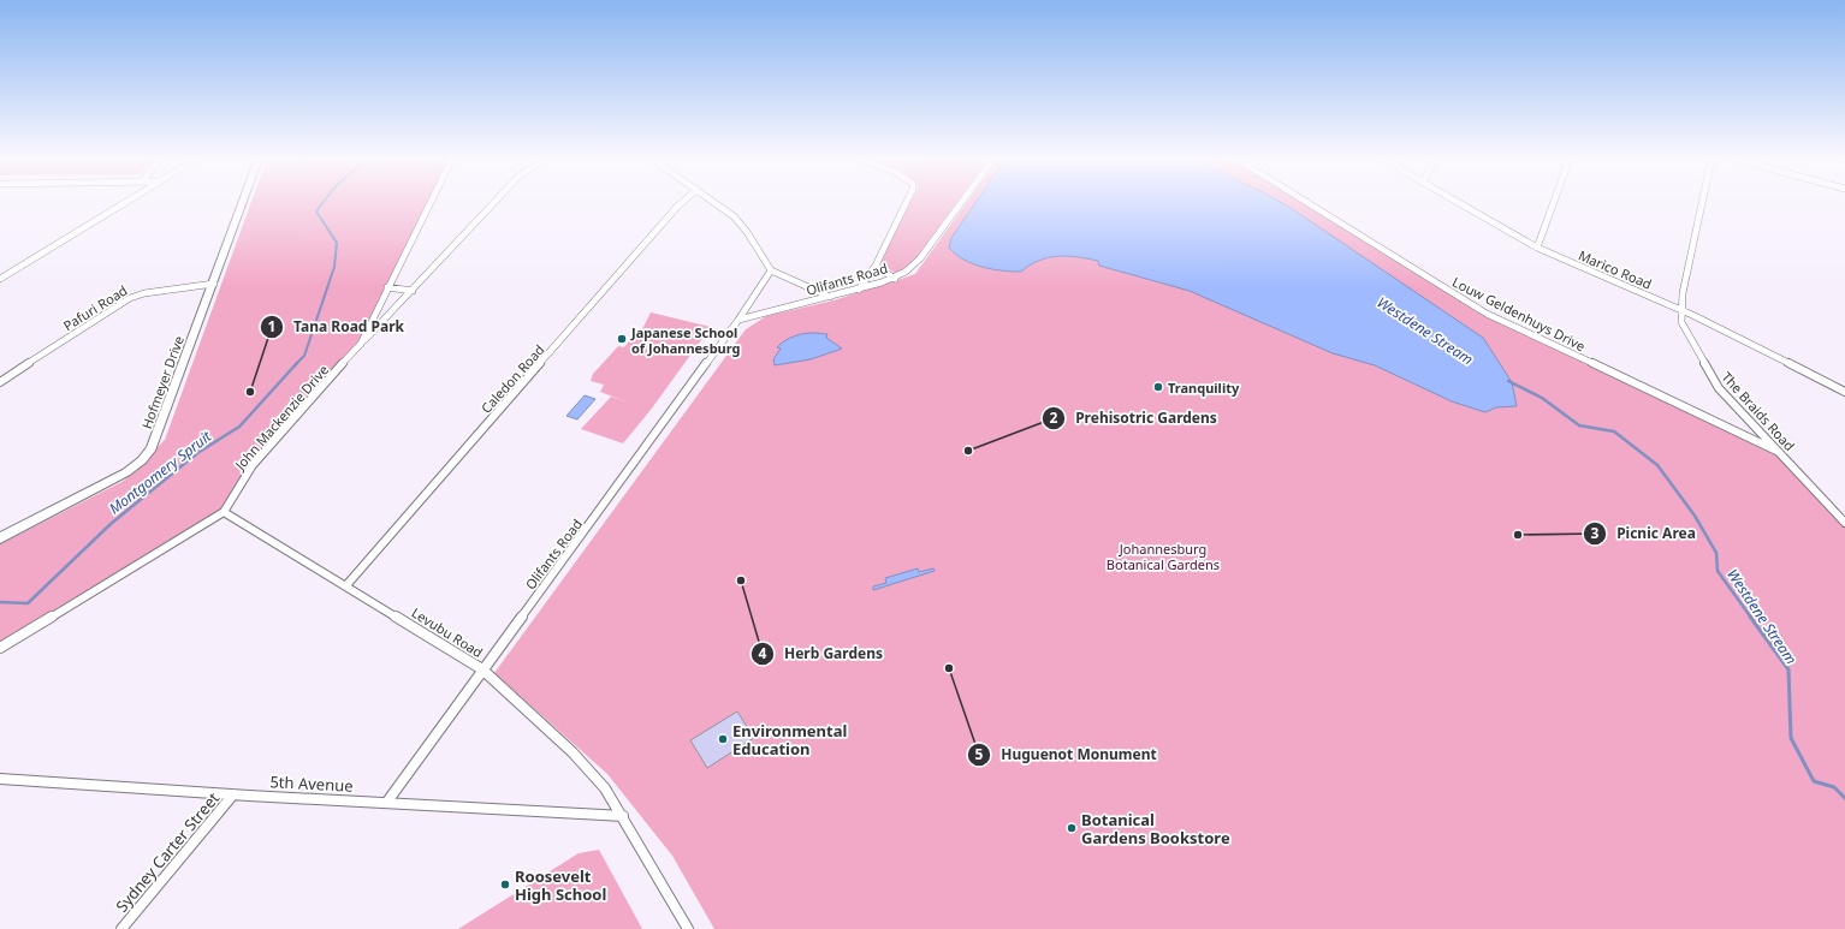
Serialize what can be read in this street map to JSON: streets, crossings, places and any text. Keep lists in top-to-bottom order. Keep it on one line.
{"streets":{"main road":["Hofmeyer Drive"],"street":["Marico Road","Olifants Road","Pafuri Road","Louw Geldenhuys Drive","Caledon Road","The Braids Road","John Mackenzie Drive","Levubu Road","5th Avenue","Sydney Carter Street"]},"crossings":[["Marico Road","The Braids Road"],["Olifants Road","Levubu Road"],["Olifants Road","5th Avenue"],["Pafuri Road","Hofmeyer Drive"],["Louw Geldenhuys Drive","The Braids Road"],["Caledon Road","Levubu Road"],["John Mackenzie Drive","Levubu Road"],["Levubu Road","5th Avenue"],["5th Avenue","Sydney Carter Street"]],"water":["Westdene Stream","Montgomery Spruit"],"parks":["Johannesburg Botanical Gardens"],"places":["Japanese School of Johannesburg","Tranquility","Tana Road Park","Prehisotric Gardens","Picnic Area","Herb Gardens","Huguenot Monument","Environmental Education","Botanical Gardens Bookstore","Roosevelt High School"]}
